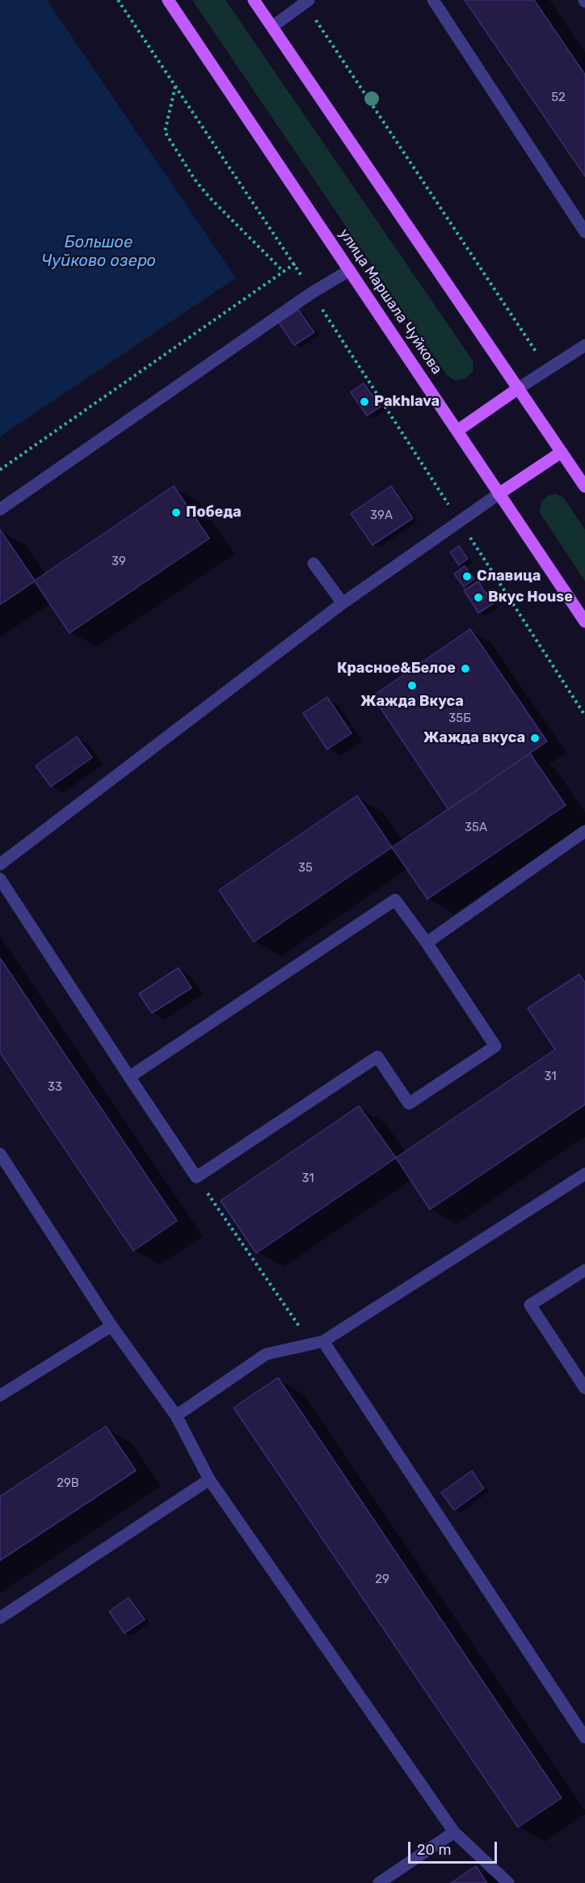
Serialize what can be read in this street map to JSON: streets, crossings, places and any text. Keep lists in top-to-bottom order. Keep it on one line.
{"streets":{"main road":["улица Маршала Чуйкова"]},"water":["Большое Чуйково озеро"],"places":["Pakhlava","Победа","Славица","Вкус House","Красное&Белое","Жажда Вкуса","Жажда вкуса"],"house_numbers":["52","39А","39","35Б","35А","35","31","33","31","29В","29"],"scale_bar":"20 m"}
